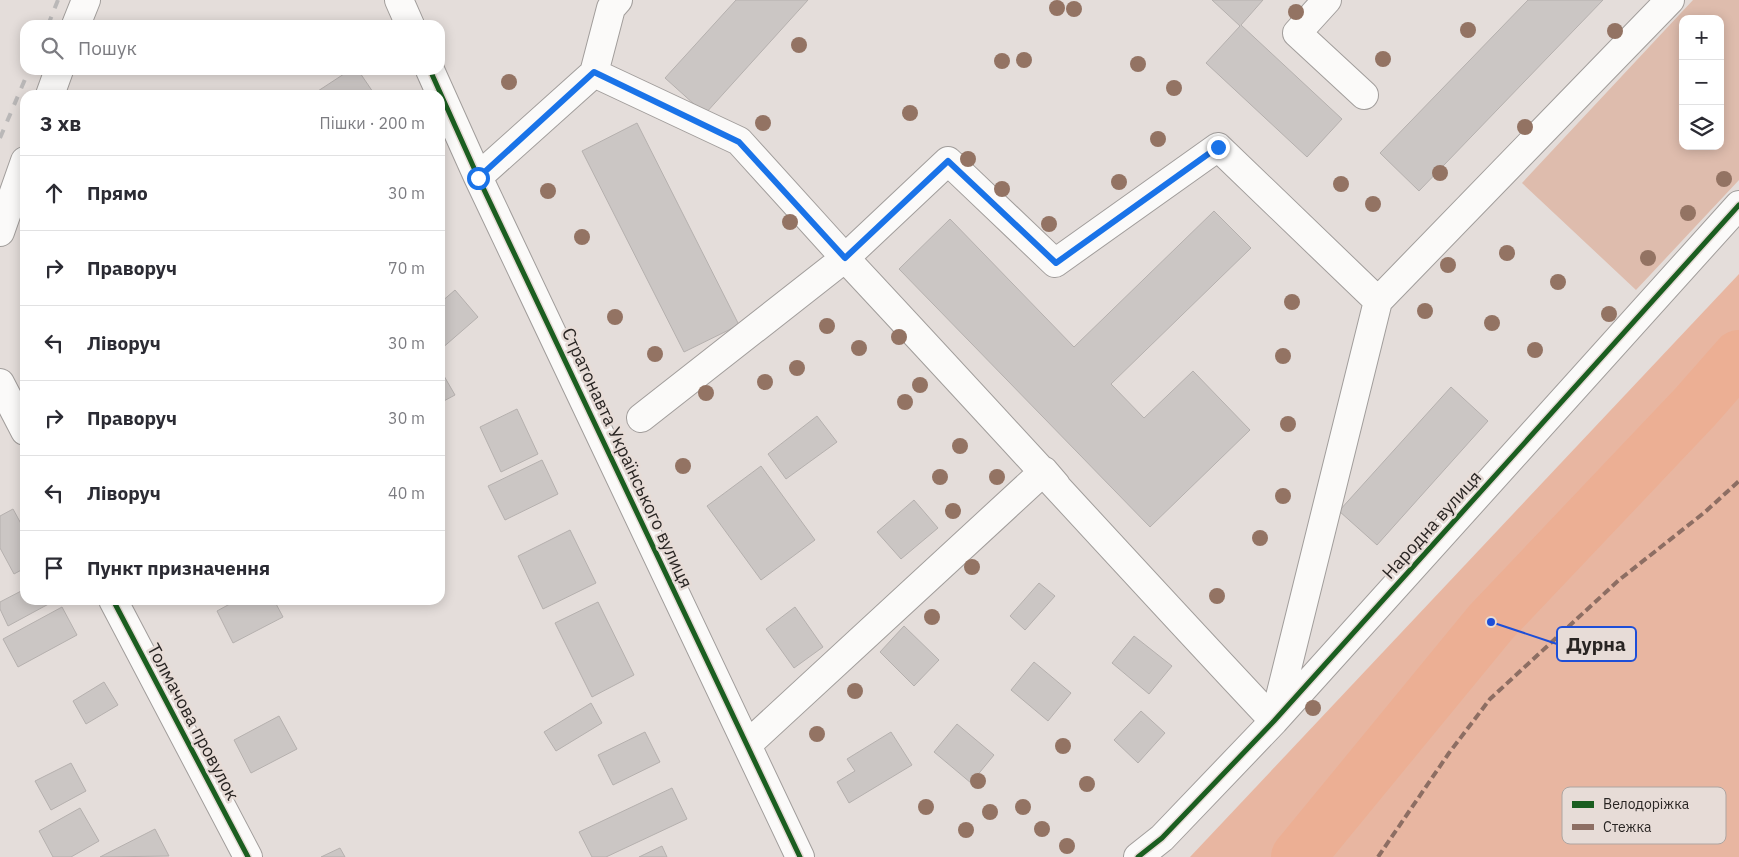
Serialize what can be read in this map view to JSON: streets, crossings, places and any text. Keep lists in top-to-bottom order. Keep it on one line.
{"streets":{"street":["Стратонавта Українського вулиця","Народна вулиця","Толмачова провулок"]},"places":["Дурна"],"legend":["Велодоріжка","Стежка"],"page":{"map_buttons":["+","−"],"search":"Пошук","heading":["3 хв","Пішки · 200 m"],"list":[["Прямо","30 m"],["Праворуч","70 m"],["Ліворуч","30 m"],["Праворуч","30 m"],["Ліворуч","40 m"],"Пункт призначення"]}}
